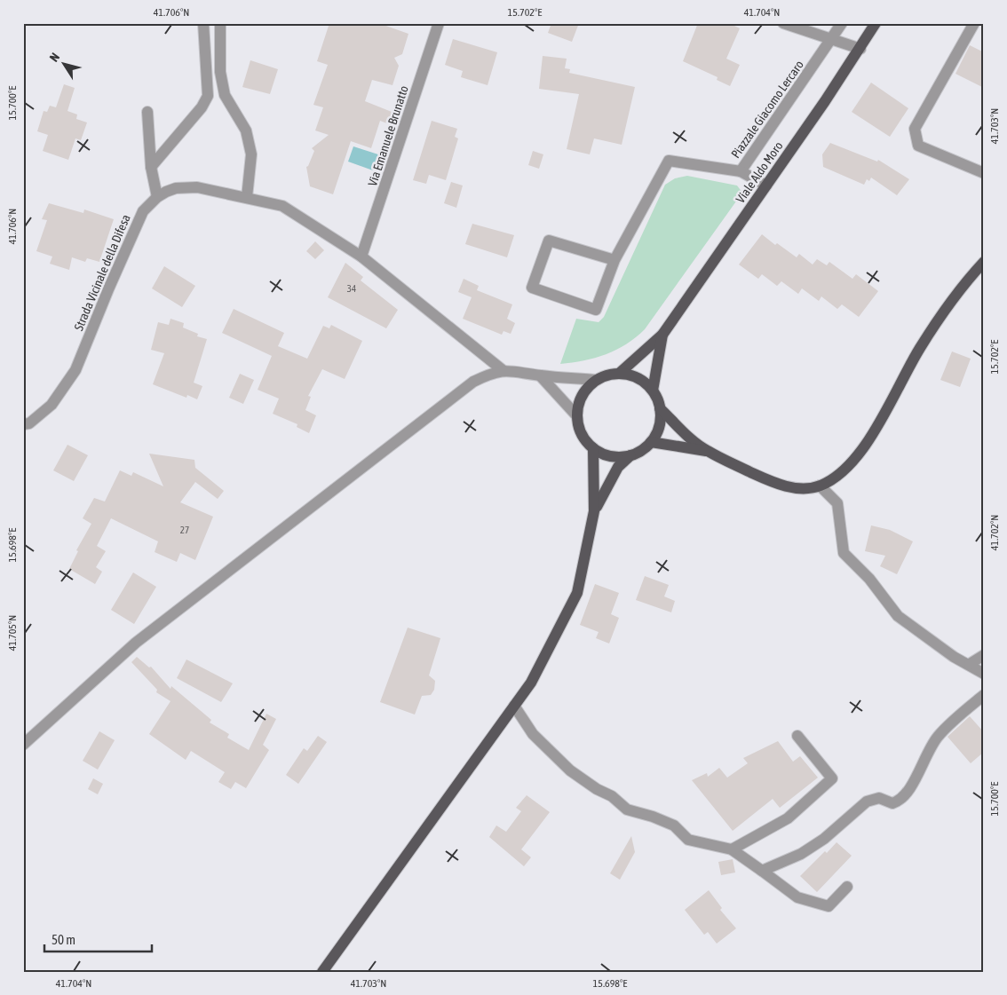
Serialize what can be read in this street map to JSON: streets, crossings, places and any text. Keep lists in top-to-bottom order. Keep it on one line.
{"streets":{"main road":["Viale Aldo Moro"],"street":["Piazzale Giacomo Lercaro","Via Emanuele Brunatto","Strada Vicinale della Difesa"]},"crossings":[["Piazzale Giacomo Lercaro","Viale Aldo Moro"],["Via Emanuele Brunatto","Strada Vicinale della Difesa"]],"house_numbers":["34","27"],"scale_bar":"50 m","north":"top left","coordinates":["41.706°N","15.702°E","41.704°N","15.700°E","41.703°N","41.702°N","15.698°E","41.705°N"]}
